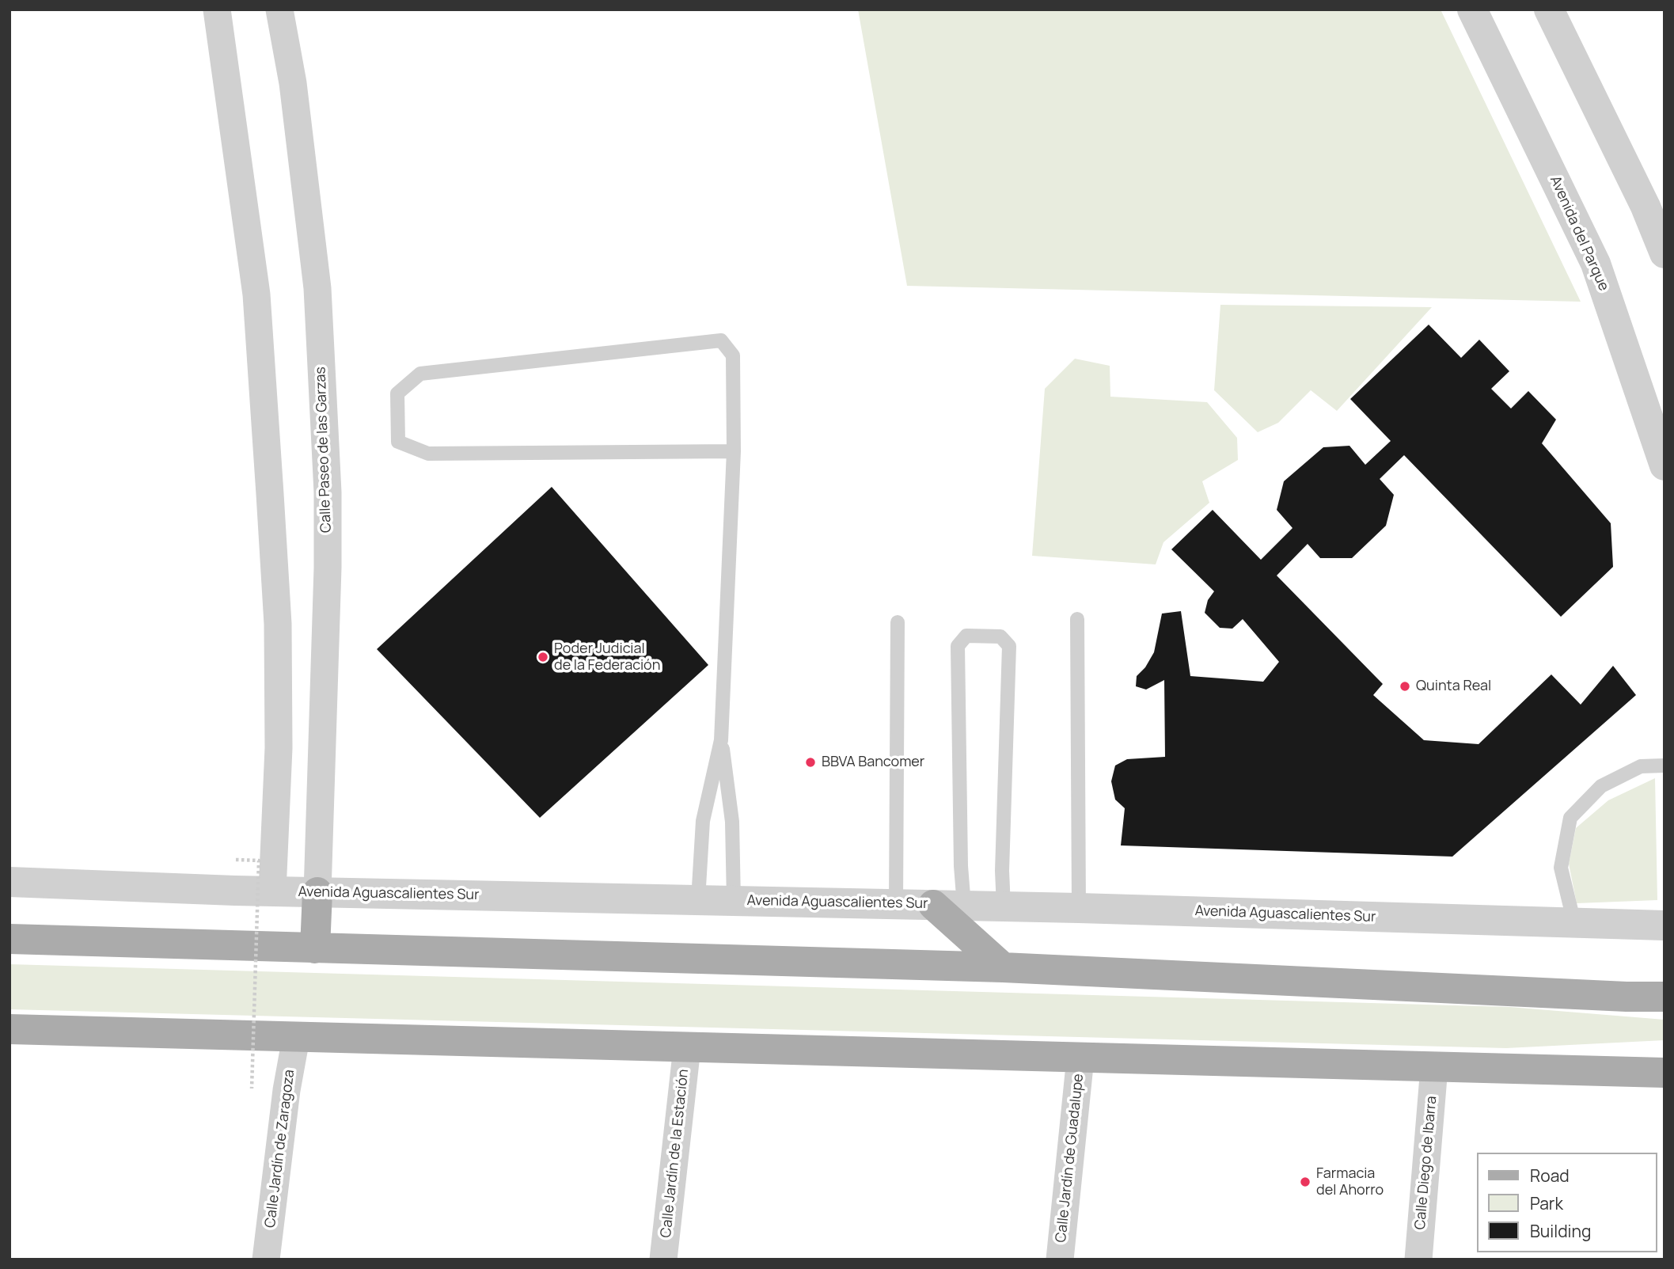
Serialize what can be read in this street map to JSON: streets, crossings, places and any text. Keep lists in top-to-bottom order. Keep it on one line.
{"streets":{"street":["Avenida del Parque","Calle Paseo de las Garzas","Avenida Aguascalientes Sur","Calle Jardín de Zaragoza","Calle Jardín de la Estación","Calle Jardín de Guadalupe","Calle Diego de Ibarra"]},"crossings":[["Calle Paseo de las Garzas","Avenida Aguascalientes Sur"]],"places":["Poder Judicial de la Federación","Quinta Real","BBVA Bancomer","Farmacia del Ahorro"],"legend":["Road","Park","Building"]}
